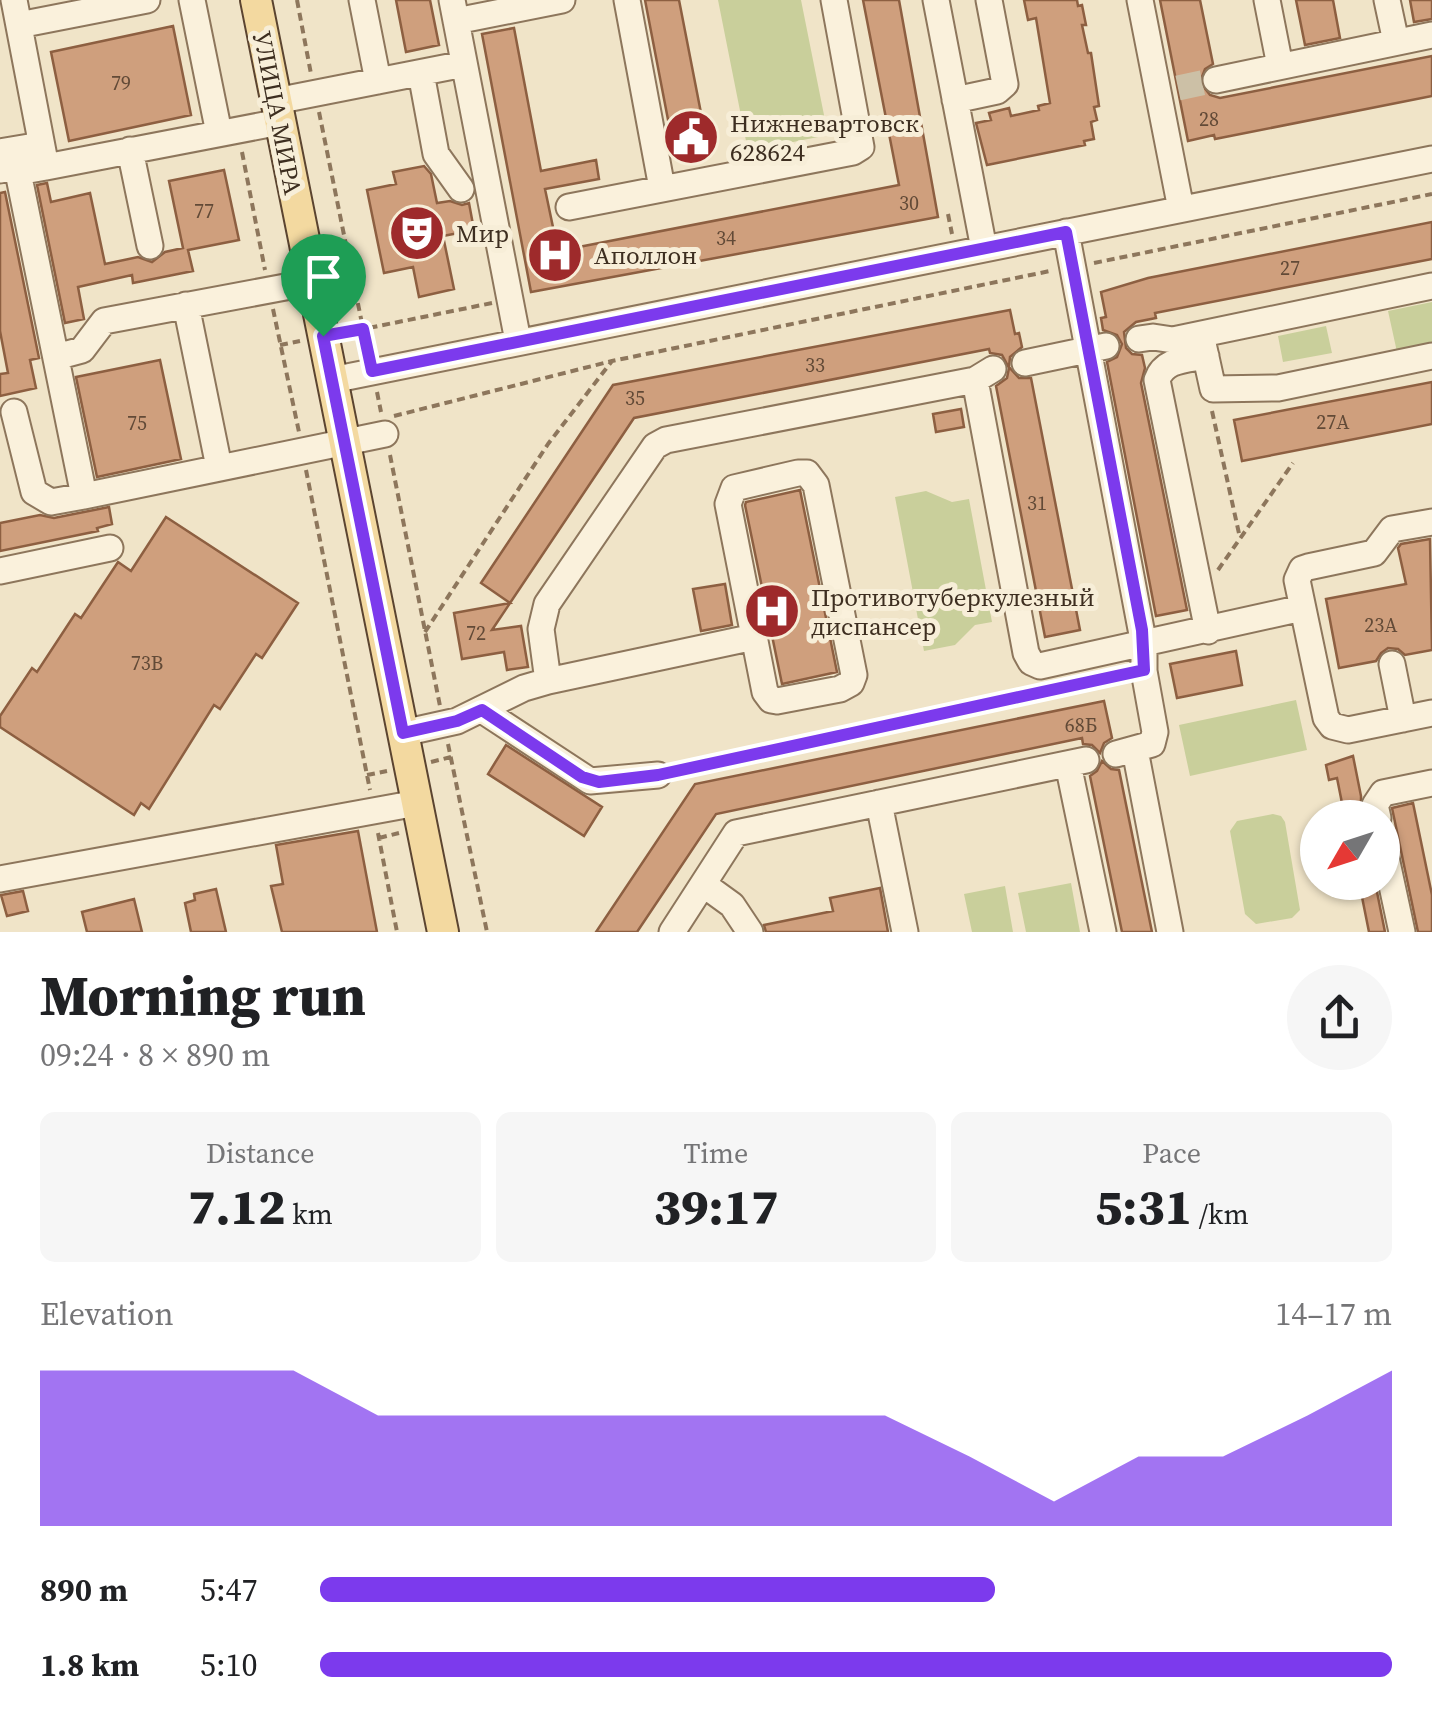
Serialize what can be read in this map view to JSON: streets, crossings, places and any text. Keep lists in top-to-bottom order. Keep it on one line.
{"streets":{"main road":["УЛИЦА МИРА"]},"places":{"public building":["Нижневартовск 628624"],"theatre":["Мир"],"hospital":["Аполлон","Противотуберкулезный диспансер"]},"house_numbers":["79","28","30","77","34","27","33","35","27А","75","31","23А","72","73В","68Б"],"north":"bottom left","page":{"heading":["Morning run","09:24 · 8 × 890 m"],"stats":[["Distance","7.12 km"],["Time","39:17"],["Pace","5:31 /km"]],"chart":["Elevation","14–17 m"],"list":[{"name":"890 m","note":"5:47"},{"name":"1.8 km","note":"5:10"}]}}
